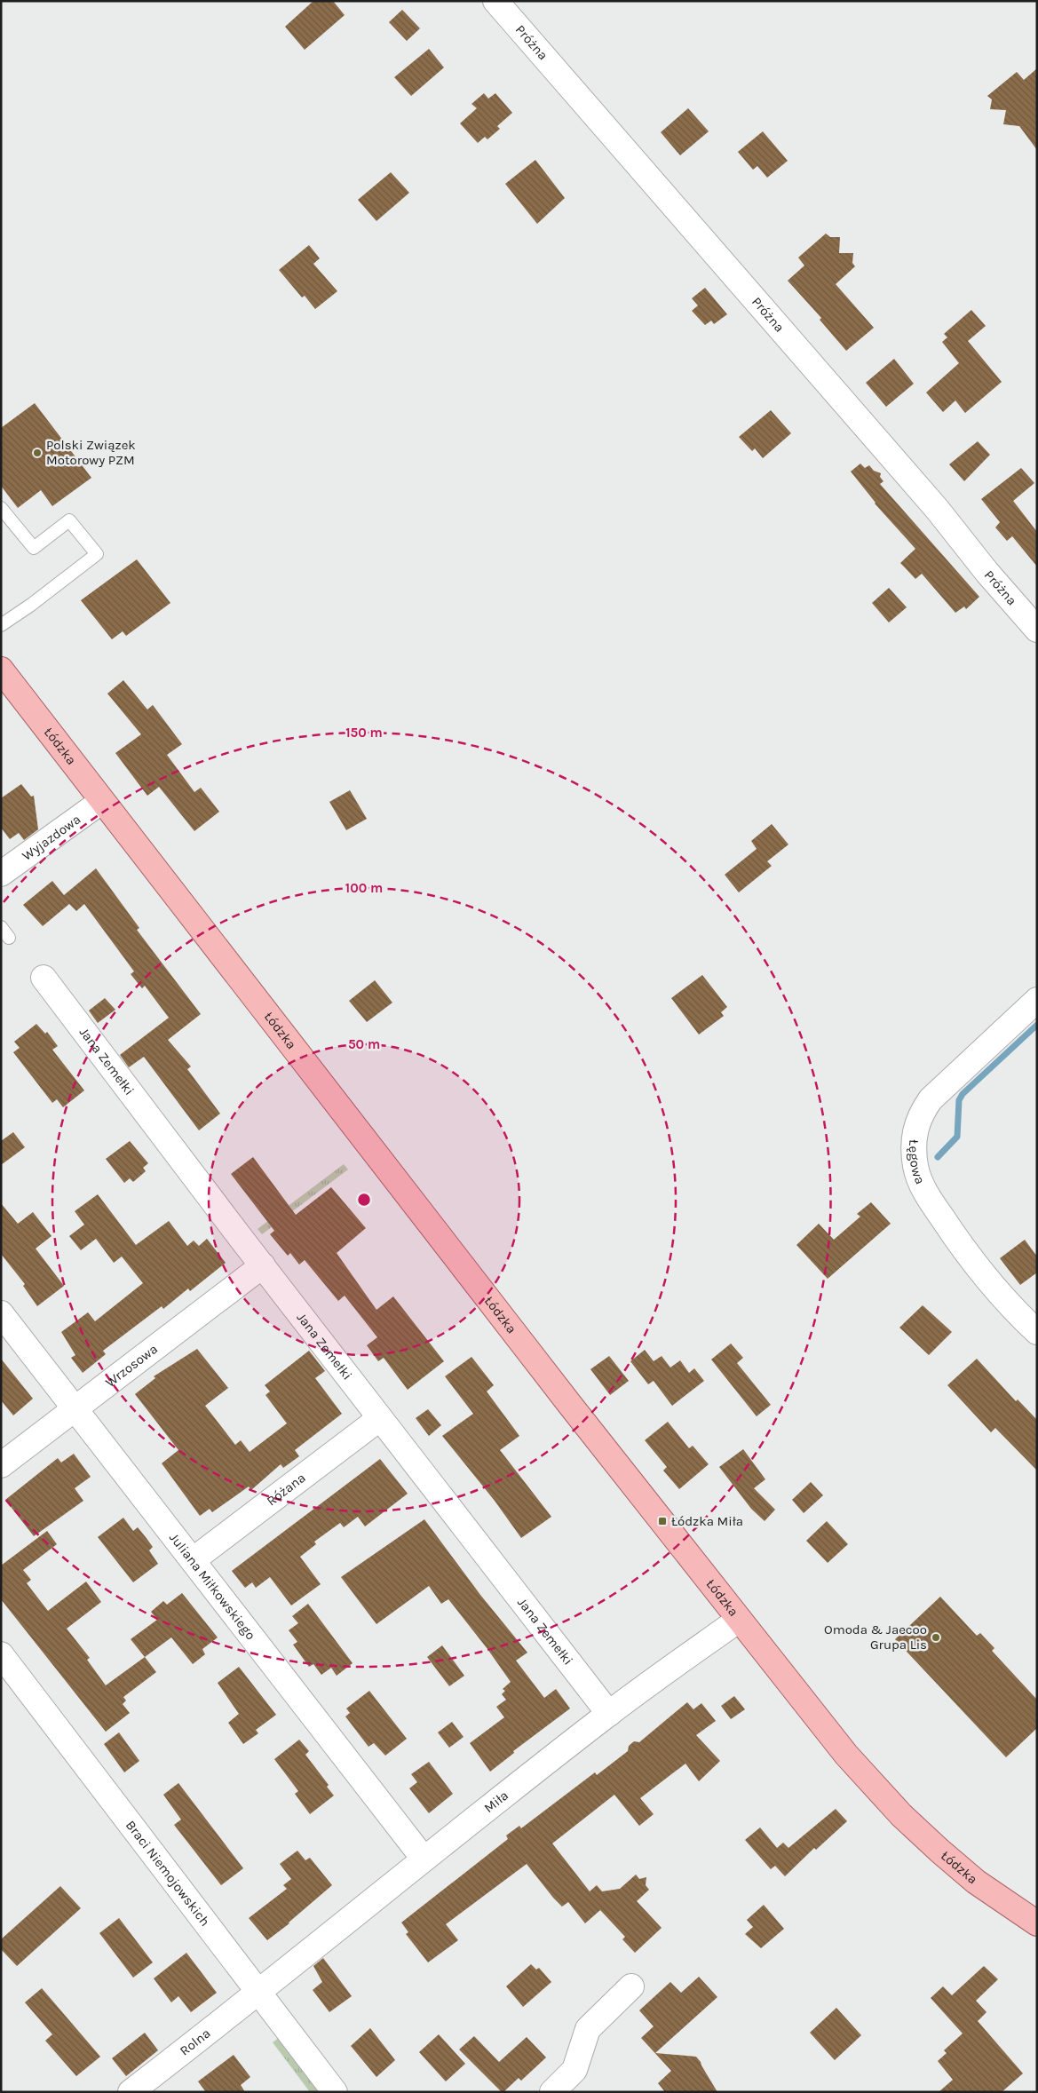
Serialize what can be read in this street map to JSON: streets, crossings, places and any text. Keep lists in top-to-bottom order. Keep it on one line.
{"streets":{"main road":["Łódzka"],"street":["Próżna","Wyjazdowa","Jana Zemełki","Łęgowa","Wrzosowa","Różana","Juliana Miłkowskiego","Miła","Braci Niemojowskich","Rolna"]},"crossings":[["Łódzka","Wyjazdowa"],["Łódzka","Miła"],["Jana Zemełki","Wrzosowa"],["Jana Zemełki","Różana"],["Jana Zemełki","Miła"],["Wrzosowa","Juliana Miłkowskiego"],["Różana","Juliana Miłkowskiego"],["Juliana Miłkowskiego","Miła"],["Miła","Braci Niemojowskich"],["Miła","Rolna"],["Braci Niemojowskich","Rolna"]],"places":{"other":["Polski Związek Motorowy PZM","Omoda & Jaecoo Grupa Lis"],"transit":["Łódzka Miła"]},"rings":["150 m","100 m","50 m"]}
